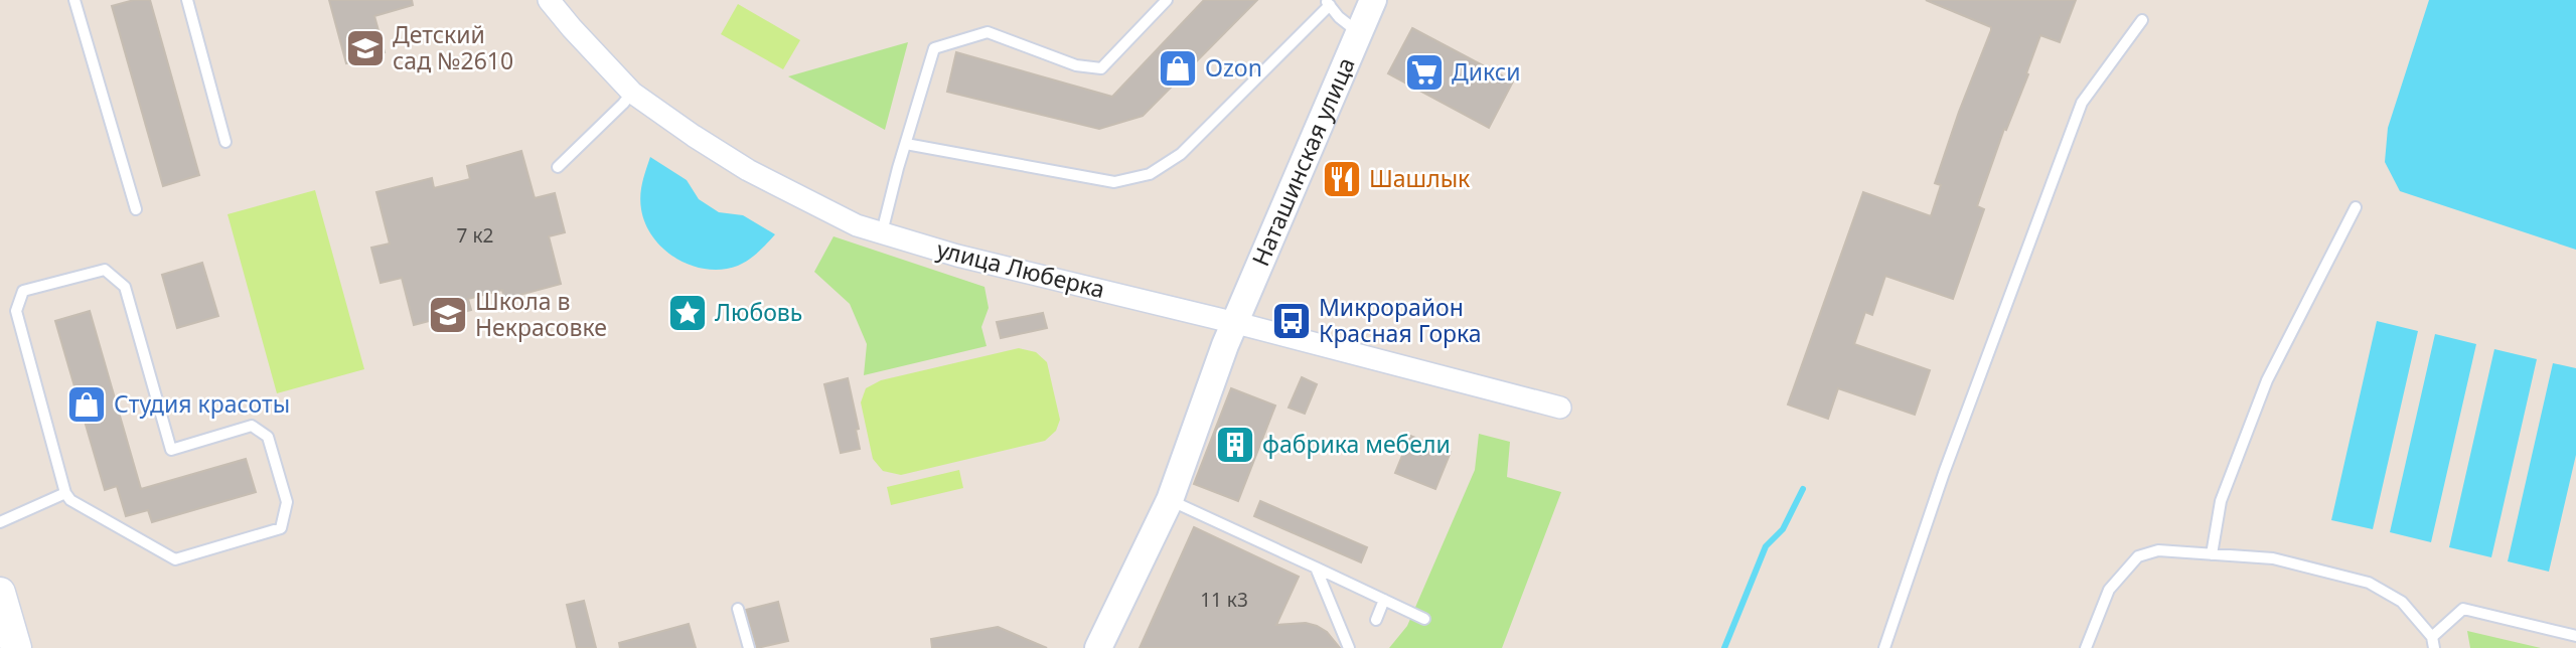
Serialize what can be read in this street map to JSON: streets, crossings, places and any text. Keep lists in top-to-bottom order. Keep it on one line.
{"streets":{"street":["Наташинская улица","улица Люберка"]},"crossings":[["Наташинская улица","улица Люберка"]],"places":{"school or university":["Детский сад №2610","Школа в Некрасовке"],"shop":["Ozon","Студия красоты"],"supermarket":["Дикси"],"restaurant":["Шашлык"],"place":["Любовь"],"bus stop":["Микрорайон Красная Горка"],"building":["фабрика мебели"]},"house_numbers":["7 к2","11 к3"]}
